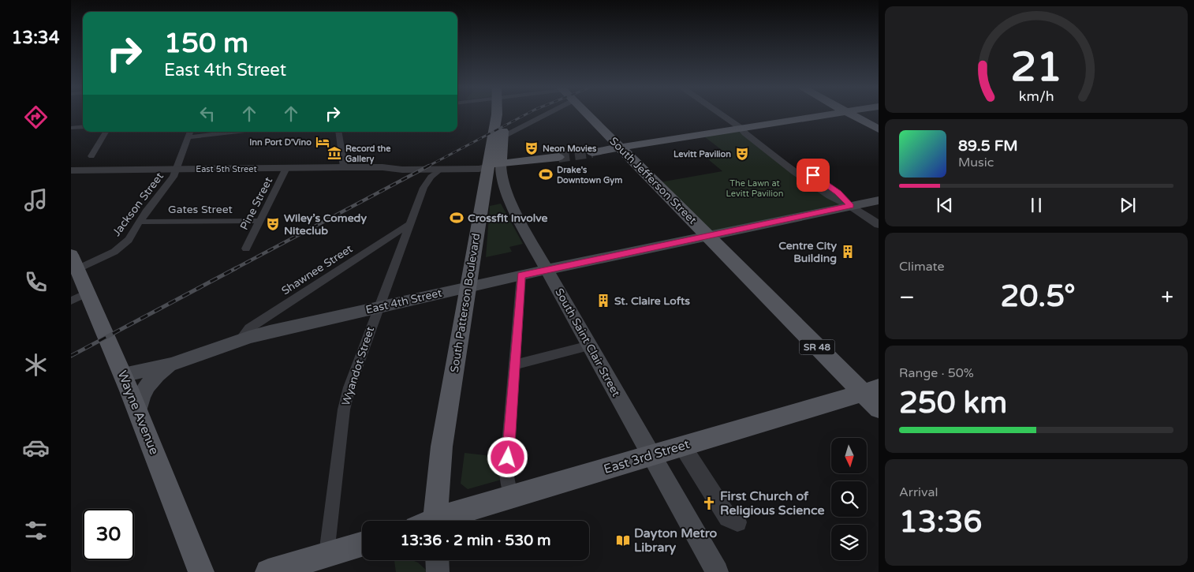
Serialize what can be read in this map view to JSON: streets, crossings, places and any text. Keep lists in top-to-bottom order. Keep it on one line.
{"streets":{"main road":["East 5th Street","South Jefferson Street","East 4th Street","South Patterson Boulevard","South Saint Clair Street","SR 48","Wayne Avenue","East 3rd Street"],"street":["Pine Street","Jackson Street","Gates Street","Shawnee Street","Wyandot Street"]},"crossings":[["East 5th Street","Pine Street"],["East 5th Street","Jackson Street"],["East 5th Street","South Patterson Boulevard"],["East 5th Street","South Saint Clair Street"],["East 5th Street","Wyandot Street"],["South Jefferson Street","East 4th Street"],["South Jefferson Street","SR 48"],["South Jefferson Street","East 3rd Street"],["Pine Street","Gates Street"],["Jackson Street","Gates Street"],["Jackson Street","Wayne Avenue"],["Shawnee Street","East 4th Street"],["Shawnee Street","Wyandot Street"],["East 4th Street","South Patterson Boulevard"],["East 4th Street","South Saint Clair Street"],["East 4th Street","Wyandot Street"],["East 4th Street","Wayne Avenue"],["South Patterson Boulevard","South Saint Clair Street"],["South Saint Clair Street","East 3rd Street"],["SR 48","East 3rd Street"]],"parks":["The Lawn at Levitt Pavilion"],"places":{"hotel":["Inn Port D'Vino"],"theatre":["Neon Movies","Levitt Pavilion","Wiley’s Comedy Niteclub"],"museum":["Record the Gallery"],"sports":["Drake's Downtown Gym","Crossfit Involve"],"building":["Centre City Building","St. Claire Lofts"],"church":["First Church of Religious Science"],"library":["Dayton Metro Library"]},"north":"bottom","page":{"tabs":"13:34","turn":["150 m","East 4th Street"],"song":["89.5 FM","Music"],"tile":["Climate",["Range · 50%","250 km"],["Arrival","13:36"]],"heat":["−","20.5°","+"],"limit":"30","trip":"13:36 · 2 min · 530 m","gauge":["21","km/h"]}}
